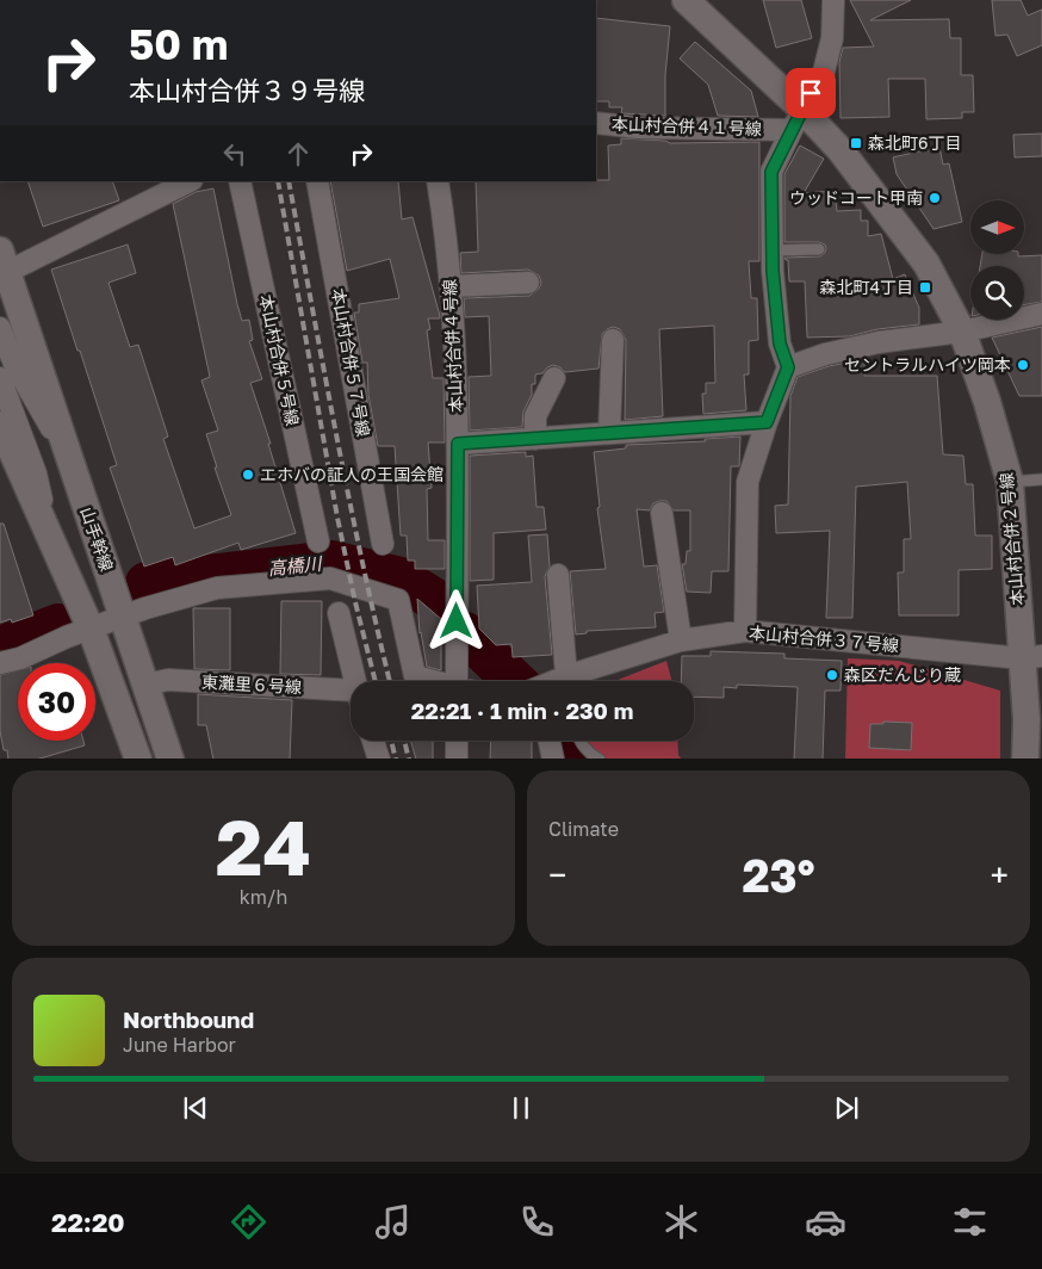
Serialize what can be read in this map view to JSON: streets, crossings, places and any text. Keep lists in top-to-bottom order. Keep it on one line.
{"streets":{"street":["本山村合併４１号線","本山村合併４号線","本山村合併５号線","本山村合併５７号線","山手幹線","本山村合併２号線","本山村合併３７号線","東灘里６号線"]},"crossings":[["本山村合併４１号線","本山村合併２号線"],["山手幹線","東灘里６号線"],["本山村合併２号線","本山村合併３７号線"]],"water":["高橋川"],"places":{"transit":["森北町6丁目","森北町4丁目"],"other":["ウッドコート甲南","セントラルハイツ岡本","エホバの証人の王国会館","森区だんじり蔵"]},"north":"right","page":{"turn":["50 m","本山村合併３９号線"],"limit":"30","trip":"22:21 · 1 min · 230 m","tile":[["24","km/h"],"Climate"],"heat":["−","23°","+"],"song":["Northbound","June Harbor"],"tabs":"22:20"}}
